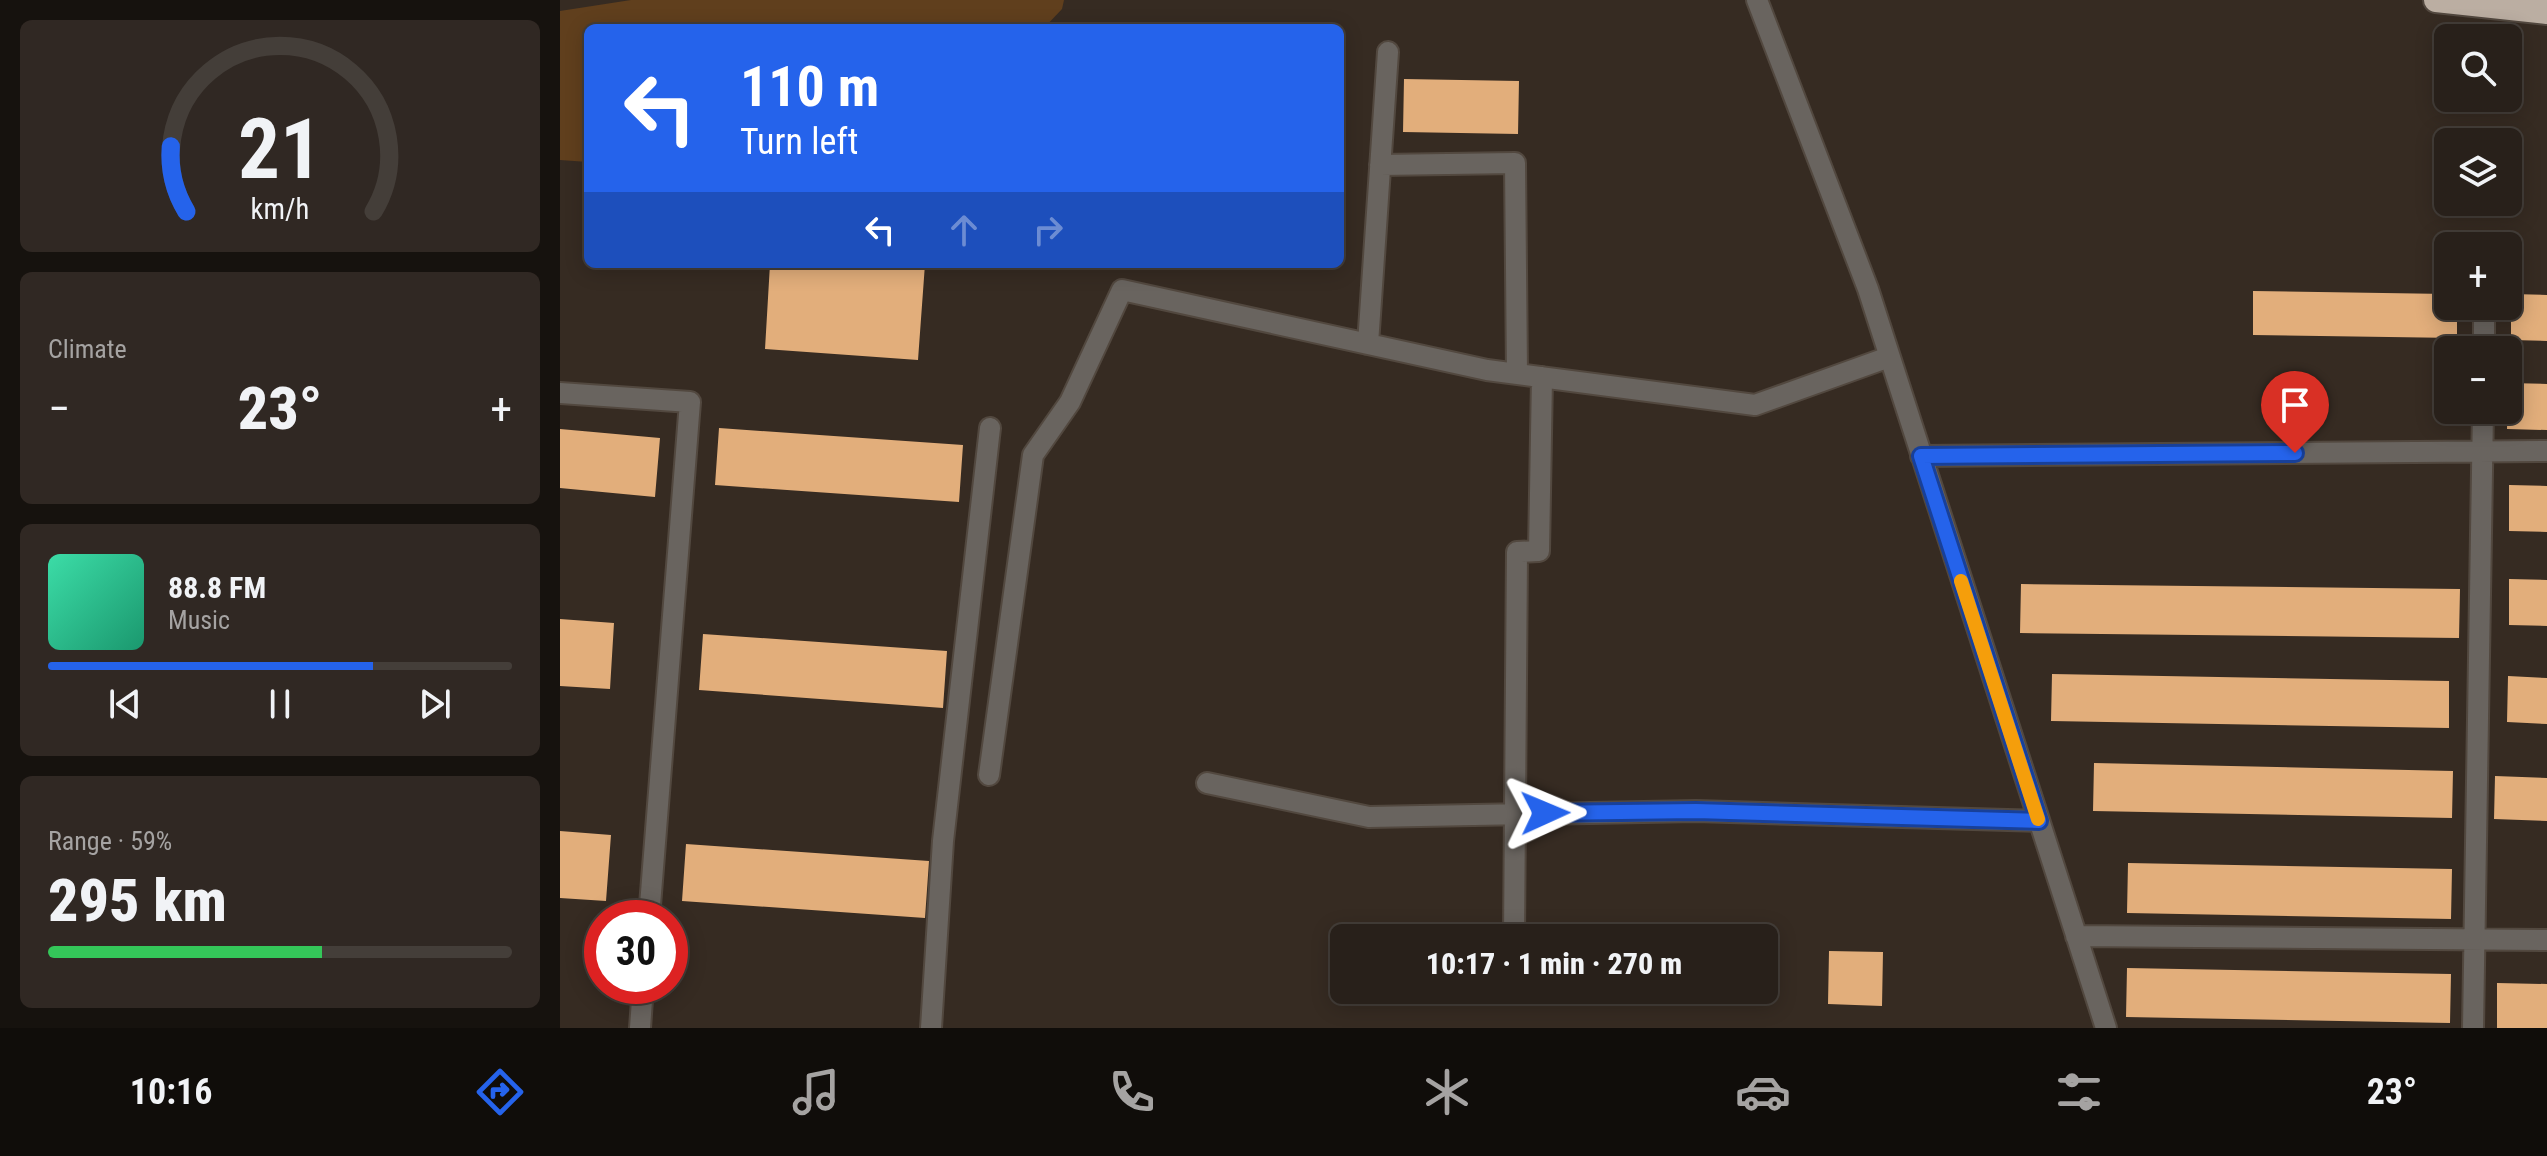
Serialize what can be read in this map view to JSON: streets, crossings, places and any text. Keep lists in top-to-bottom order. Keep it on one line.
{"page":{"map_buttons":["+","−"],"turn":["110 m","Turn left"],"tile":["Climate",["Range · 59%","295 km"]],"heat":["−","23°","+"],"song":["88.8 FM","Music"],"limit":"30","trip":"10:17 · 1 min · 270 m","tabs":["10:16","23°"],"gauge":["21","km/h"]}}
